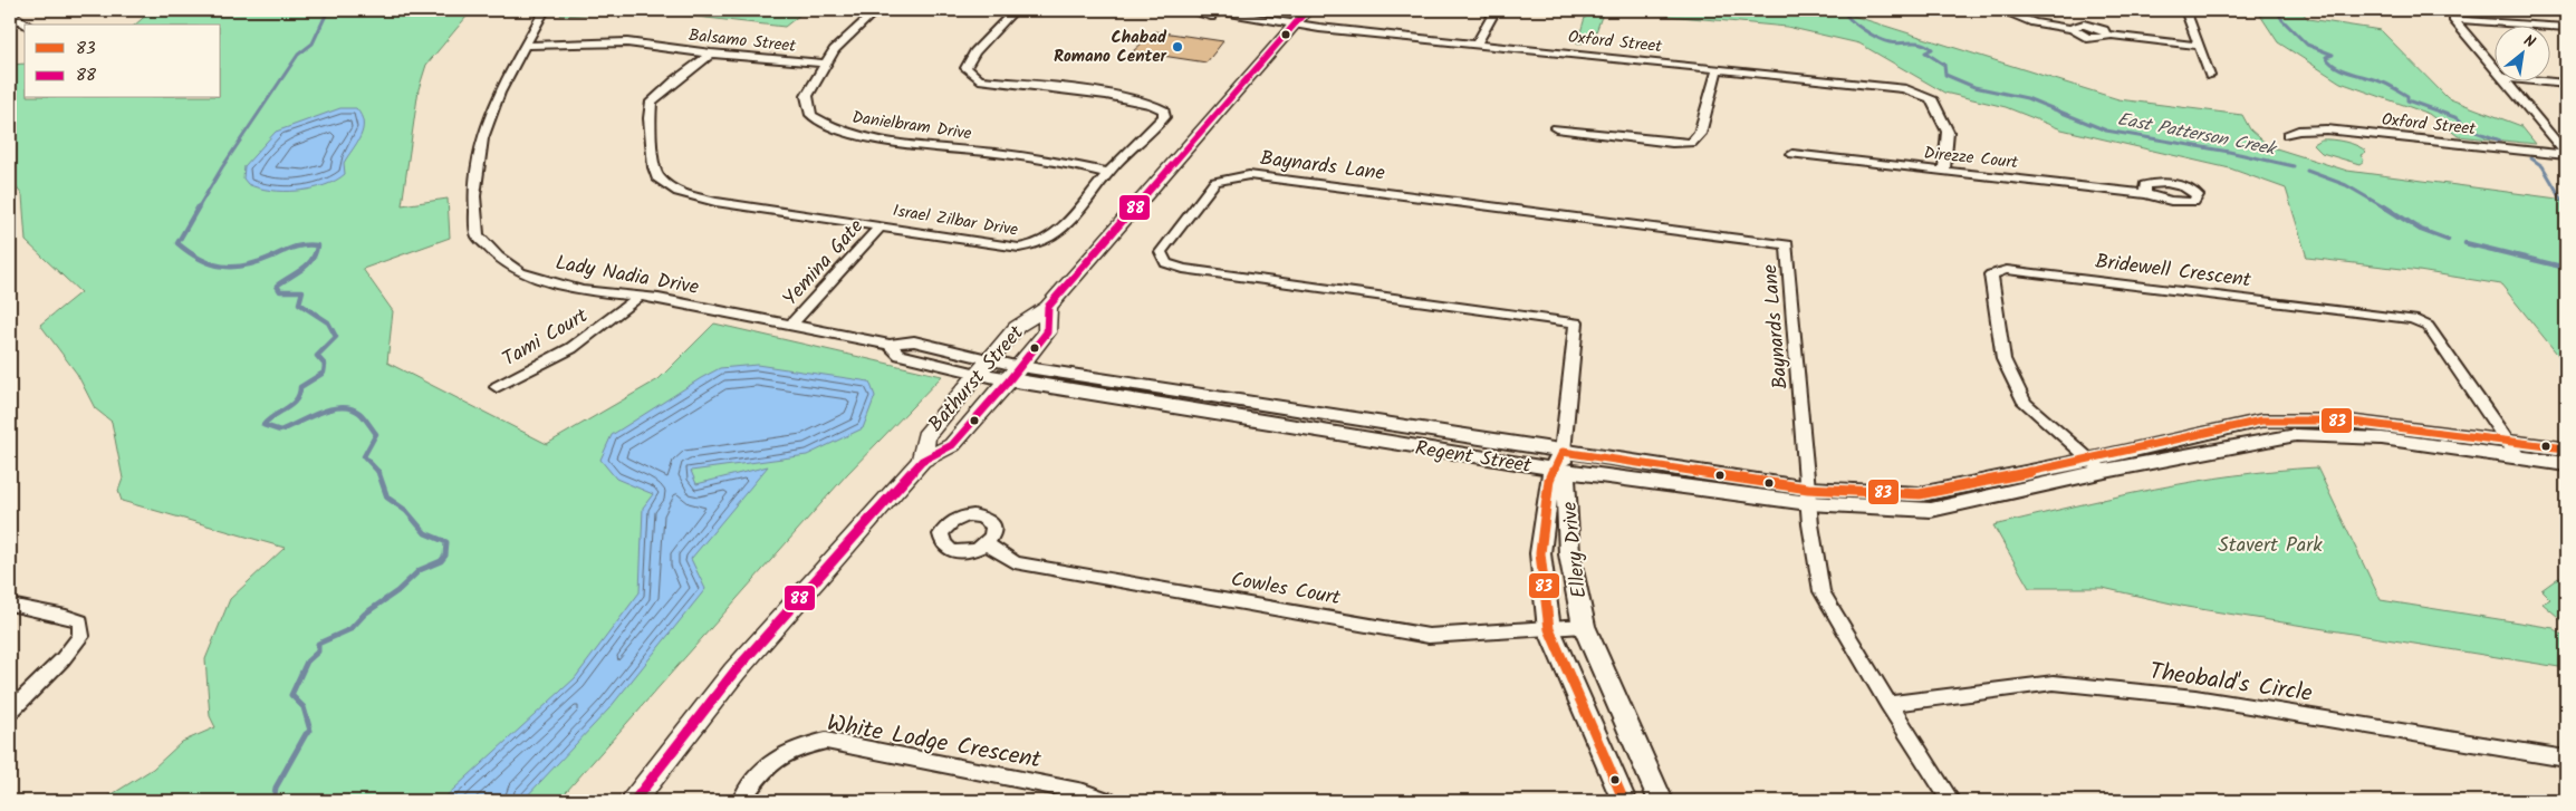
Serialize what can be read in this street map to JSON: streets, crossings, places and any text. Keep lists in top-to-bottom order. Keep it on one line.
{"streets":{"main road":["Bathurst Street"],"street":["Balsamo Street","Oxford Street","Danielbram Drive","Direzze Court","Baynards Lane","Israel Zilbar Drive","Yemina Gate","Bridewell Crescent","Lady Nadia Drive","Tami Court","Regent Street","Ellery Drive","Cowles Court","Theobald's Circle","White Lodge Crescent"]},"crossings":[["Balsamo Street","Danielbram Drive"],["Balsamo Street","Israel Zilbar Drive"],["Balsamo Street","Lady Nadia Drive"],["Oxford Street","Direzze Court"],["Oxford Street","Bathurst Street"],["Danielbram Drive","Israel Zilbar Drive"],["Baynards Lane","Regent Street"],["Baynards Lane","Ellery Drive"],["Israel Zilbar Drive","Yemina Gate"],["Yemina Gate","Lady Nadia Drive"],["Bridewell Crescent","Regent Street"],["Lady Nadia Drive","Tami Court"],["Lady Nadia Drive","Bathurst Street"],["Lady Nadia Drive","Regent Street"],["Bathurst Street","Regent Street"],["Regent Street","Ellery Drive"],["Ellery Drive","Cowles Court"]],"water":["East Patterson Creek"],"parks":["Stavert Park"],"places":["Chabad Romano Center"],"lines":["transit line 88","transit line 83"],"legend":["83","88"],"north":"top right"}
